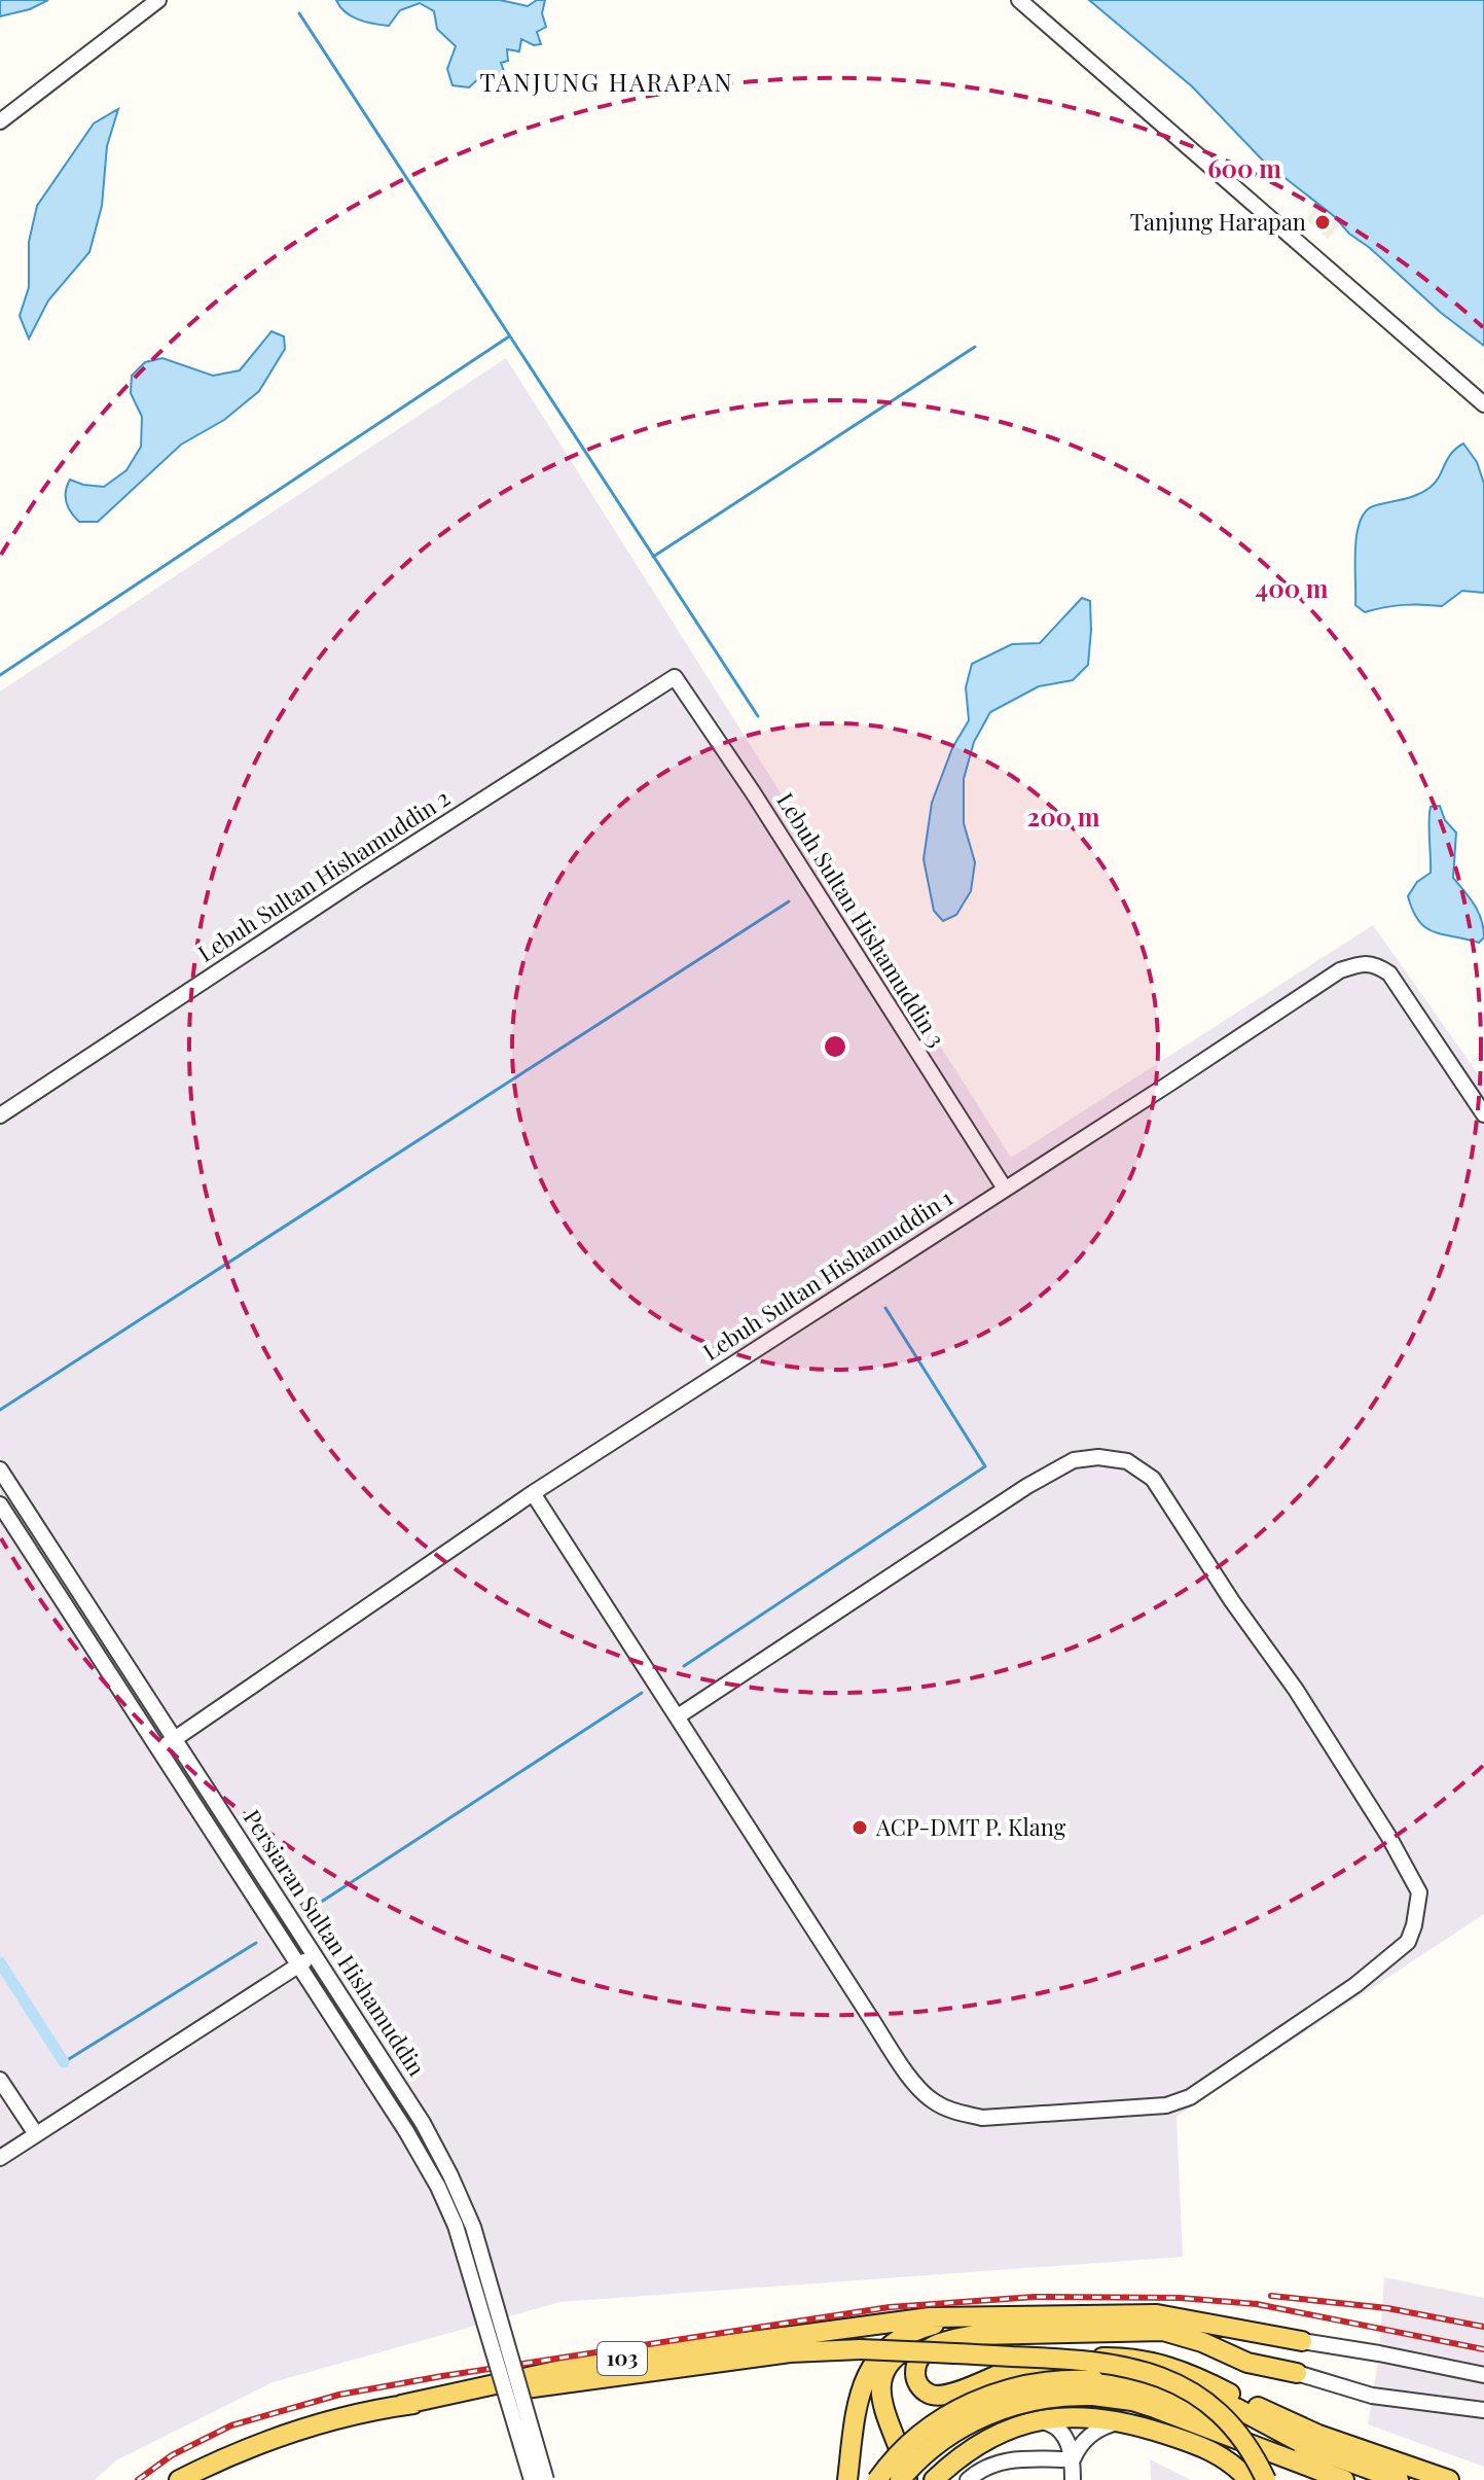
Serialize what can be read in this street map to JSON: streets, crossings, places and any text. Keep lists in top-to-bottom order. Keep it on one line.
{"streets":{"main road":["103"],"street":["Lebuh Sultan Hishamuddin 2","Lebuh Sultan Hishamuddin 3","Lebuh Sultan Hishamuddin 1","Persiaran Sultan Hishamuddin"]},"crossings":[["Lebuh Sultan Hishamuddin 2","Lebuh Sultan Hishamuddin 3"],["Lebuh Sultan Hishamuddin 3","Lebuh Sultan Hishamuddin 1"],["Lebuh Sultan Hishamuddin 1","Persiaran Sultan Hishamuddin"]],"districts":["TANJUNG HARAPAN"],"places":["Tanjung Harapan","ACP-DMT P. Klang"],"rings":["600 m","400 m","200 m"]}
